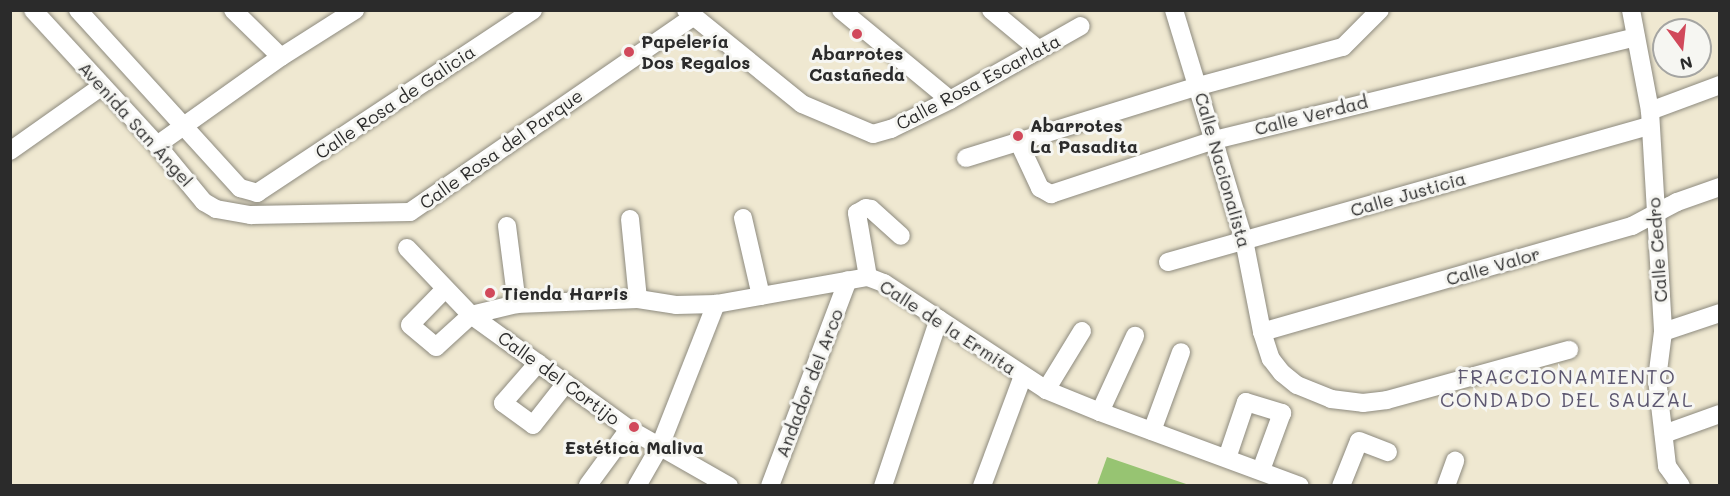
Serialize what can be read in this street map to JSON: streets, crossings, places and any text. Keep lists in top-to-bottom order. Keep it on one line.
{"streets":{"street":["Calle Rosa Escarlata","Calle Rosa de Galicia","Calle Verdad","Avenida San Ángel","Calle Rosa del Parque","Calle Nacionalista","Calle Justicia","Calle Cedro","Calle Valor","Calle de la Ermita","Calle del Cortijo","Andador del Arco"]},"crossings":[["Calle Rosa Escarlata","Calle Rosa del Parque"],["Calle Rosa de Galicia","Avenida San Ángel"],["Calle Verdad","Calle Nacionalista"],["Calle Verdad","Calle Cedro"],["Avenida San Ángel","Calle Rosa del Parque"],["Calle Nacionalista","Calle Justicia"],["Calle Nacionalista","Calle Valor"],["Calle Justicia","Calle Cedro"],["Calle Cedro","Calle Valor"],["Calle de la Ermita","Calle del Cortijo"],["Calle de la Ermita","Andador del Arco"]],"districts":["FRACCIONAMIENTO CONDADO DEL SAUZAL"],"places":["Abarrotes Castañeda","Papelería Dos Regalos","Abarrotes La Pasadita","Tienda Harris","Estética Maliva"],"north":"bottom"}
